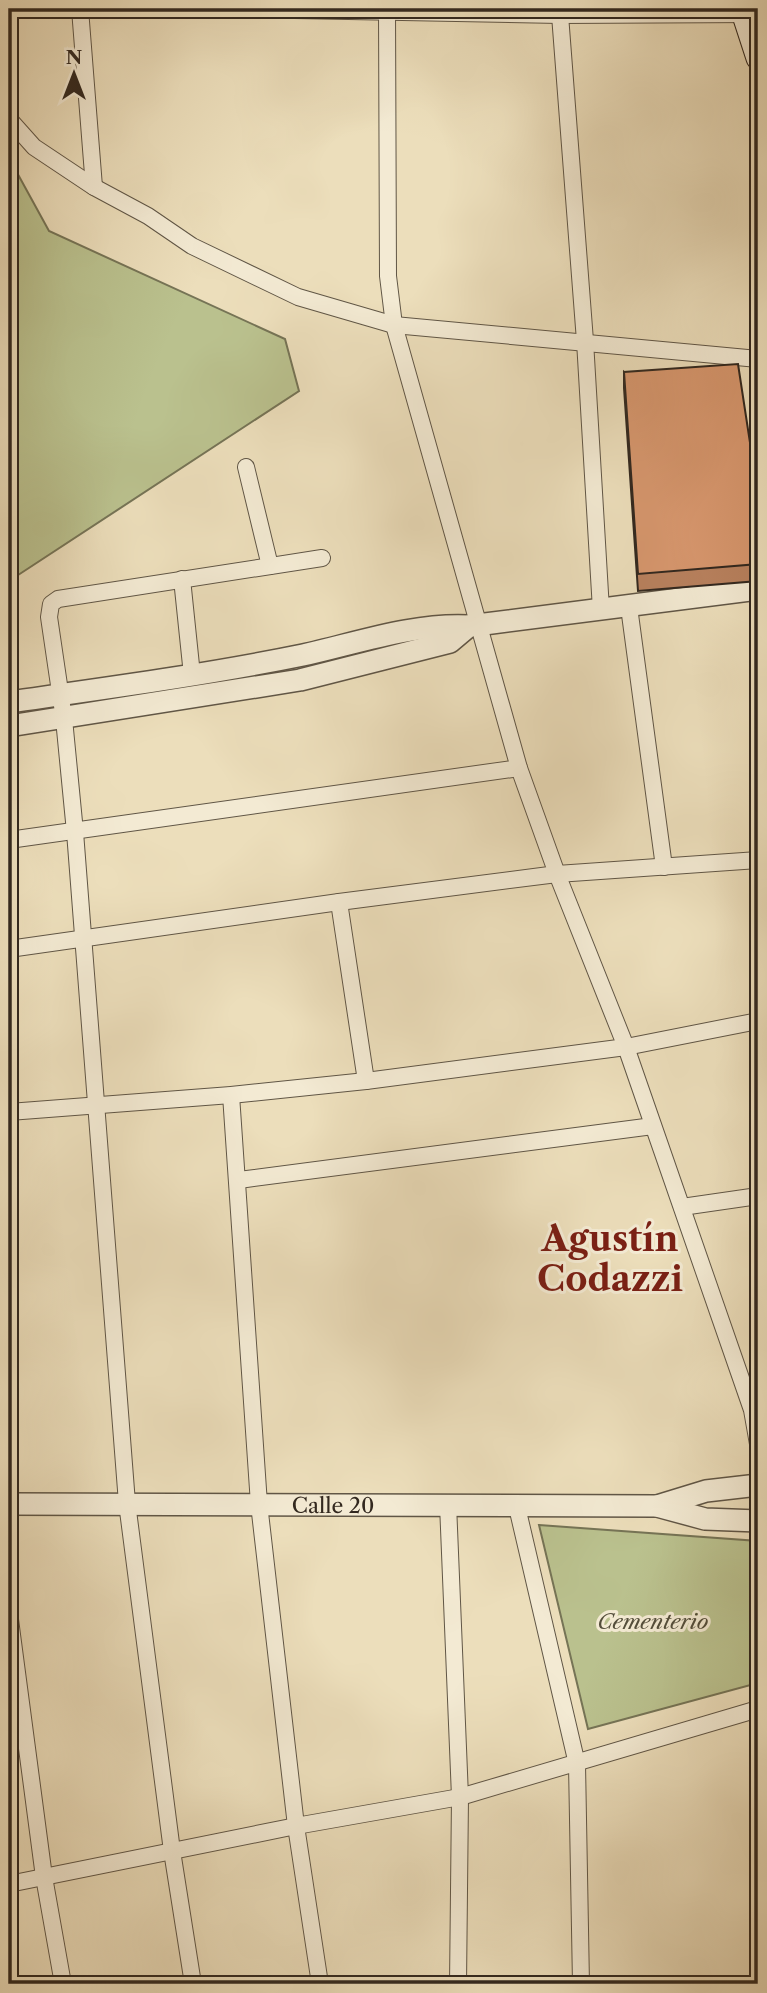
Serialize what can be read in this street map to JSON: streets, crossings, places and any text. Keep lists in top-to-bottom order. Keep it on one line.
{"streets":{"street":["Calle 20"]},"districts":["Agustín Codazzi"],"parks":["Cementerio"],"north":"top"}
